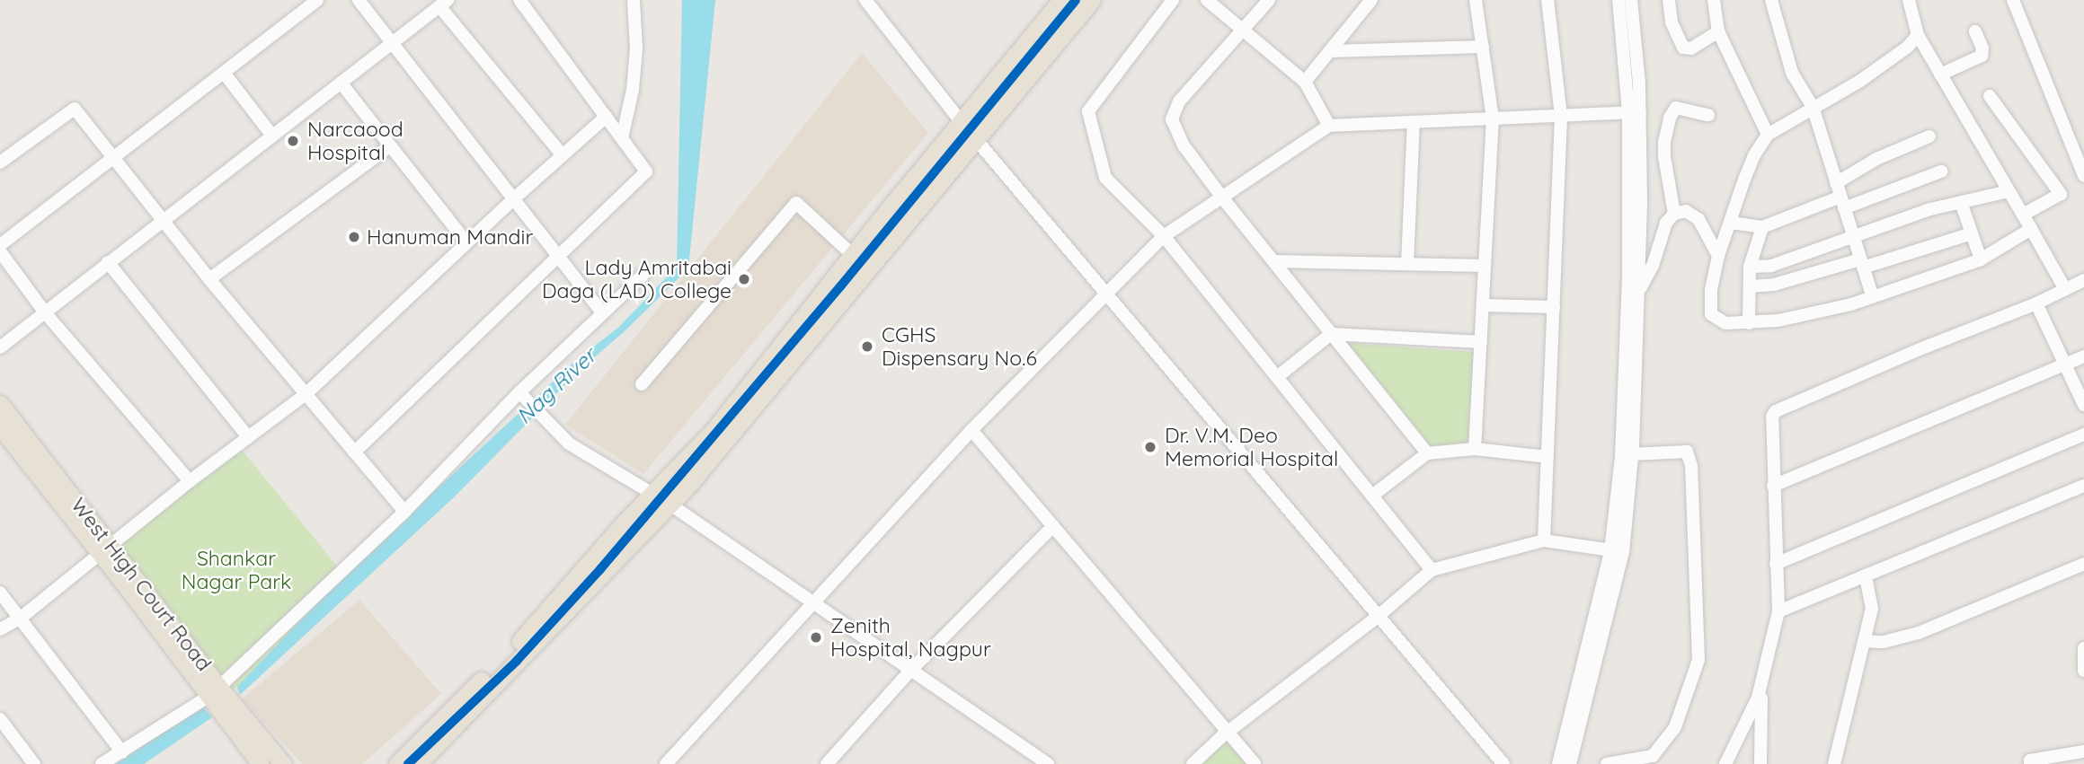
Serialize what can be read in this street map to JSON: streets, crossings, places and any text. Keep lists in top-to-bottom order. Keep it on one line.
{"streets":{"main road":["West High Court Road"]},"water":["Nag River"],"parks":["Shankar Nagar Park"],"places":["Narcaood Hospital","Hanuman Mandir","Lady Amritabai Daga (LAD) College","CGHS Dispensary No.6","Dr. V.M. Deo Memorial Hospital","Zenith Hospital, Nagpur"]}
